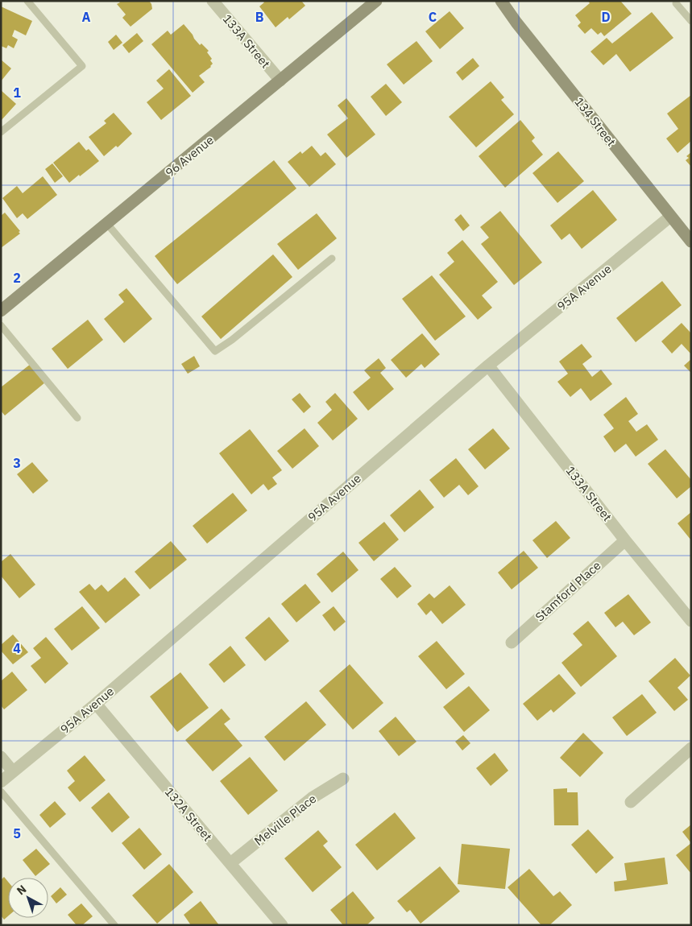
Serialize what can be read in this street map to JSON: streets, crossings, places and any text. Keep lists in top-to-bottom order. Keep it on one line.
{"streets":{"main road":["134 Street","96 Avenue"],"street":["133A Street","95A Avenue","Stamford Place","132A Street","Melville Place"]},"crossings":[["133A Street","96 Avenue"],["133A Street","95A Avenue"],["133A Street","Stamford Place"],["134 Street","95A Avenue"],["95A Avenue","132A Street"],["132A Street","Melville Place"]],"north":"top left","grid":{"columns":["A","B","C","D"],"rows":["1","2","3","4","5"]}}
